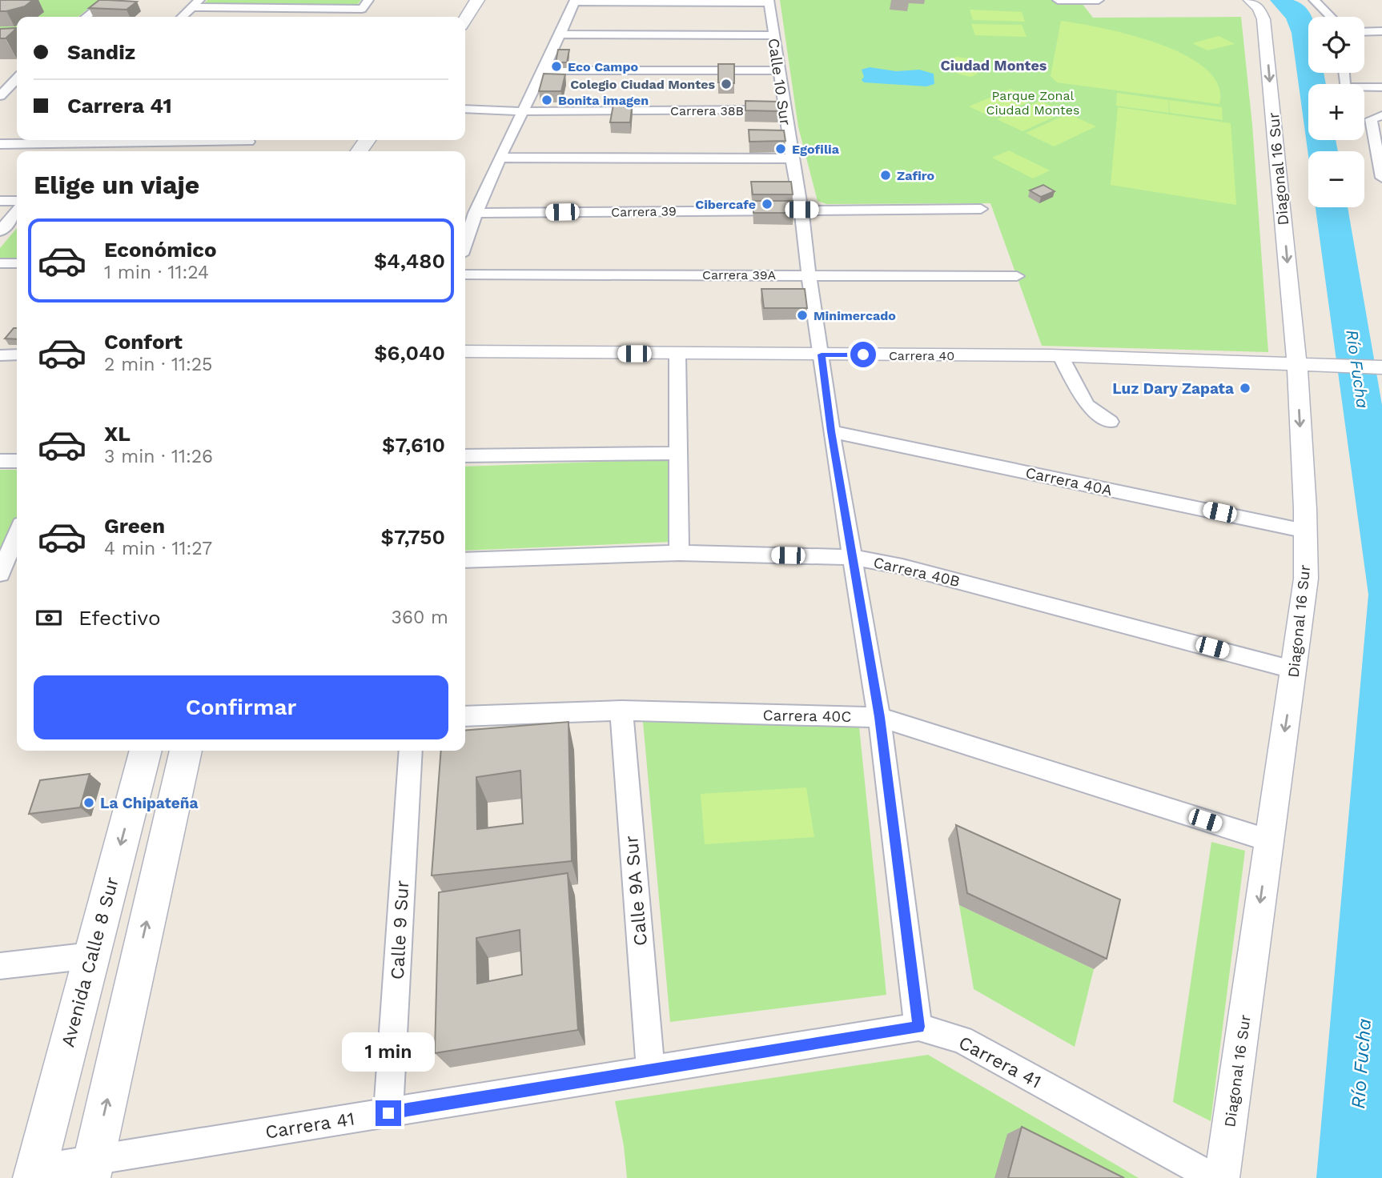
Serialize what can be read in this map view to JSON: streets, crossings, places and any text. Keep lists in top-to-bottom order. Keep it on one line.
{"streets":{"main road":["Avenida Calle 8 Sur"],"street":["Calle 10 Sur","Carrera 38B","Diagonal 16 Sur","Carrera 39","Carrera 39A","Carrera 40","Carrera 40A","Carrera 40B","Carrera 40C","Calle 9A Sur","Calle 9 Sur","Carrera 41"]},"crossings":[["Calle 10 Sur","Carrera 38B"],["Calle 10 Sur","Carrera 39"],["Calle 10 Sur","Carrera 39A"],["Calle 10 Sur","Carrera 40"],["Calle 10 Sur","Carrera 40A"],["Calle 10 Sur","Carrera 40B"],["Calle 10 Sur","Carrera 40C"],["Calle 10 Sur","Carrera 41"],["Diagonal 16 Sur","Carrera 40"],["Diagonal 16 Sur","Carrera 40A"],["Diagonal 16 Sur","Carrera 40B"],["Diagonal 16 Sur","Carrera 40C"],["Carrera 40C","Calle 9A Sur"],["Calle 9A Sur","Carrera 41"],["Calle 9 Sur","Carrera 41"],["Avenida Calle 8 Sur","Carrera 41"]],"one_way":["Diagonal 16 Sur"],"districts":["Ciudad Montes"],"water":["Río Fucha"],"parks":["Parque Zonal Ciudad Montes"],"places":["Eco Campo","Colegio Ciudad Montes","Bonita imagen","Egofilia","Zafiro","Cibercafe","Minimercado","Luz Dary Zapata","La Chipateña"],"page":{"map_buttons":["+","−"],"banner":["Sandiz","Carrera 41"],"heading":"Elige un viaje","list":[{"name":"Económico","note":"1 min · 11:24","value":"$4,480"},{"name":"Confort","note":"2 min · 11:25","value":"$6,040"},{"name":"XL","note":"3 min · 11:26","value":"$7,610"},{"name":"Green","note":"4 min · 11:27","value":"$7,750"}],"pay":["Efectivo","360 m"],"buttons":"Confirmar","bubble":"1 min"}}
